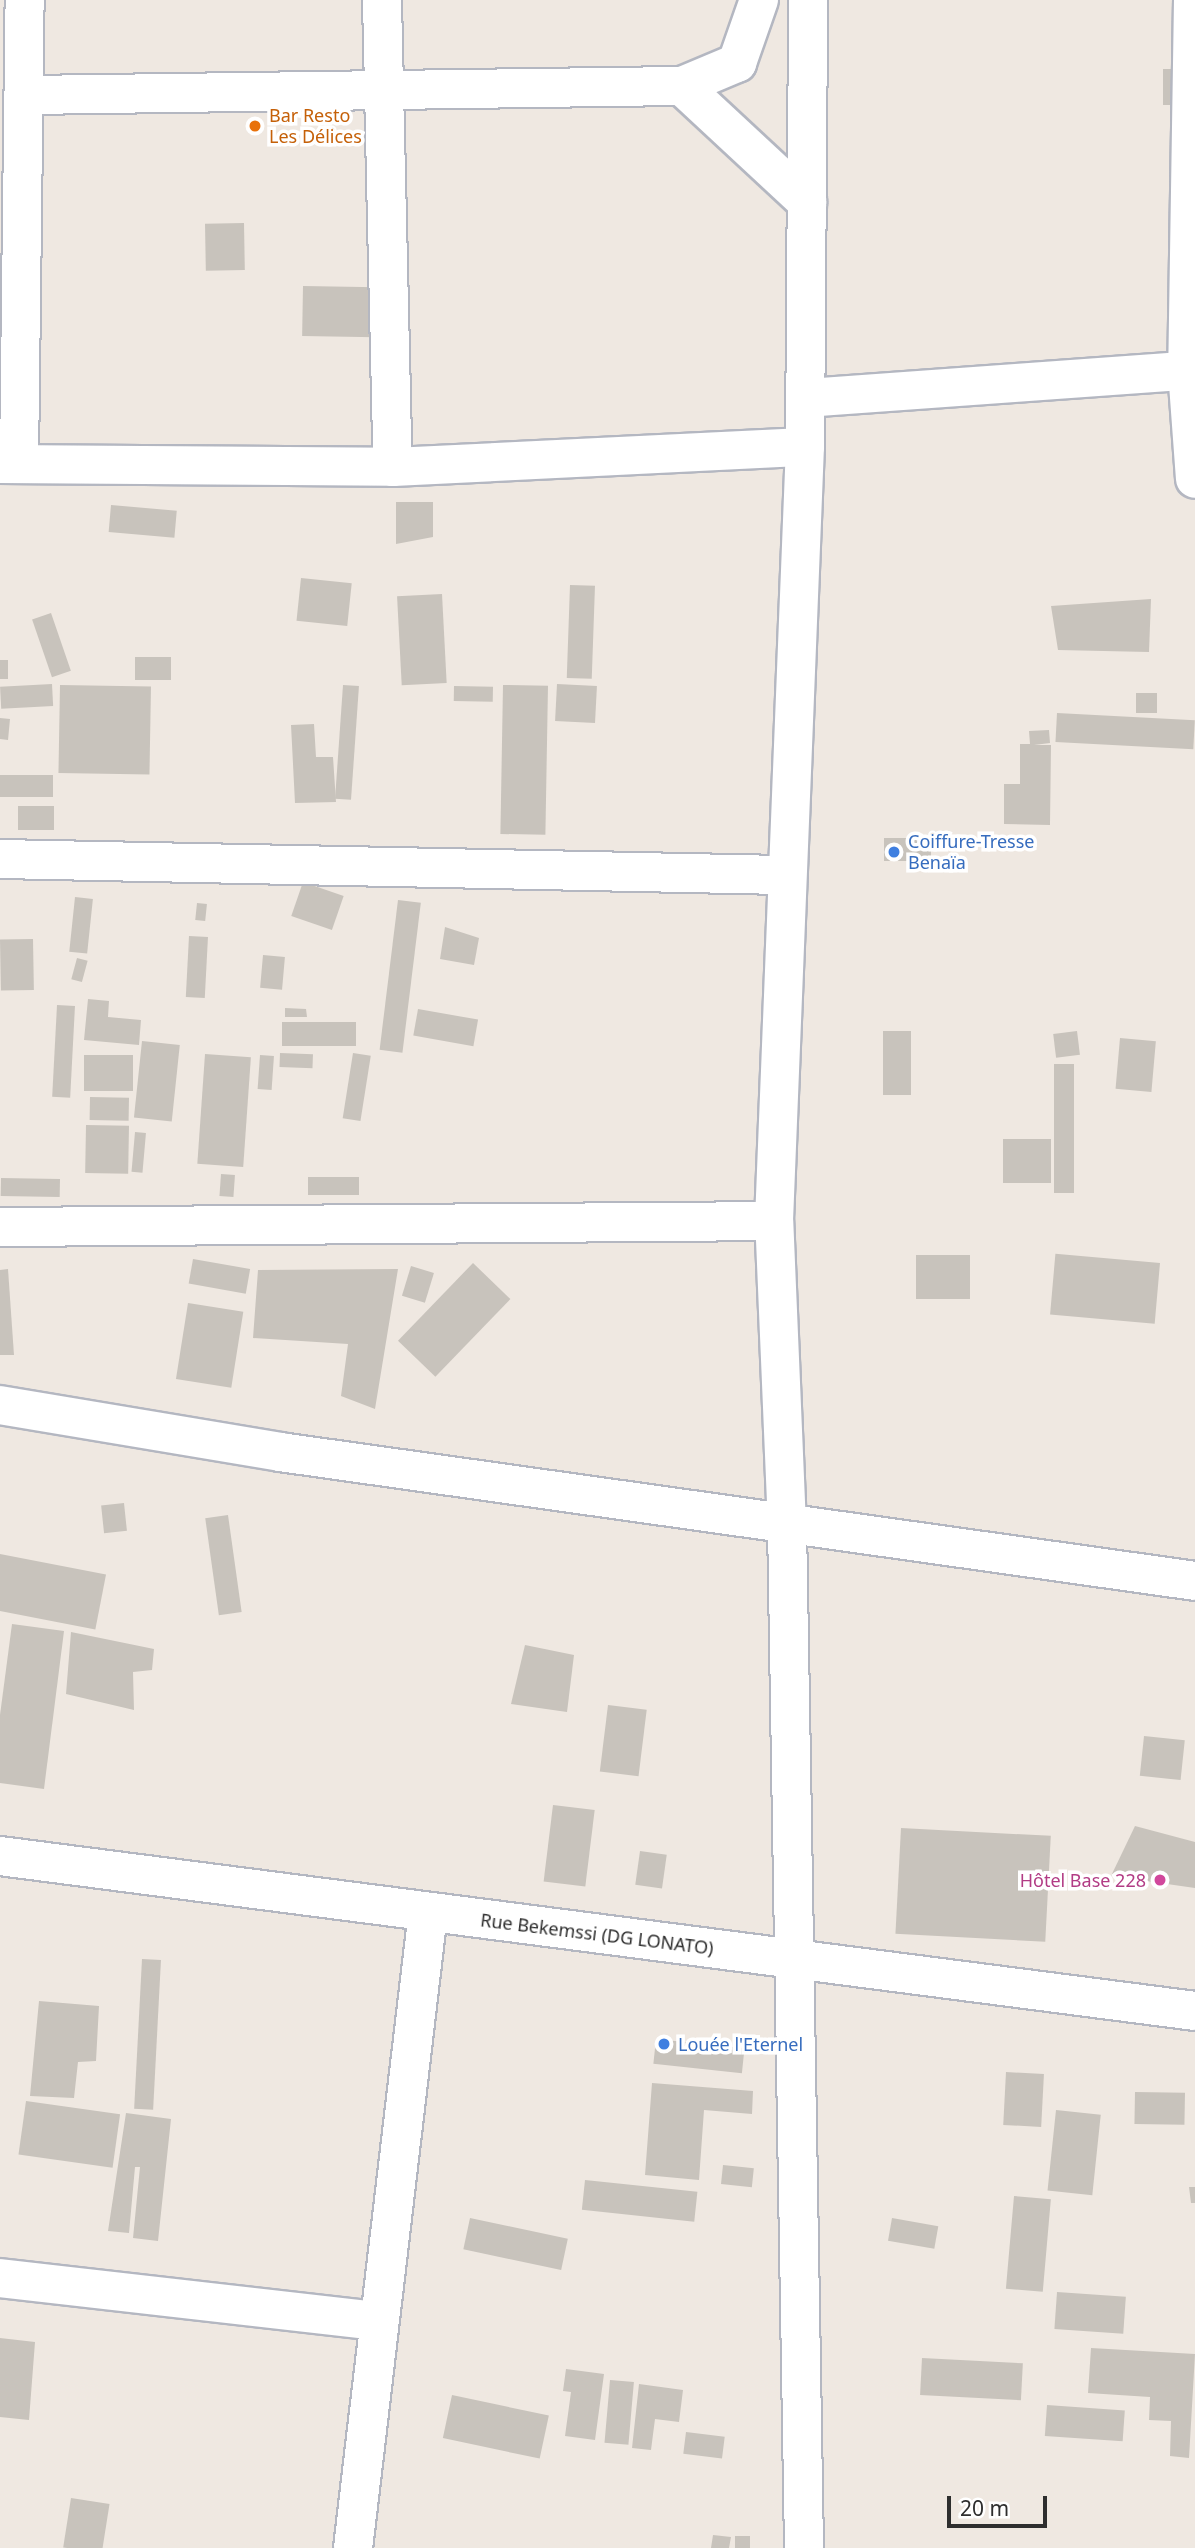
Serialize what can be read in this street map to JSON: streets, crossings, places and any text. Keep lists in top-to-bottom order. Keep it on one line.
{"streets":{"street":["Rue Bekemssi (DG LONATO)"]},"places":["Bar Resto Les Délices","Coiffure-Tresse Benaïa","Hôtel Base 228","Louée l'Eternel"],"scale_bar":"20 m"}
